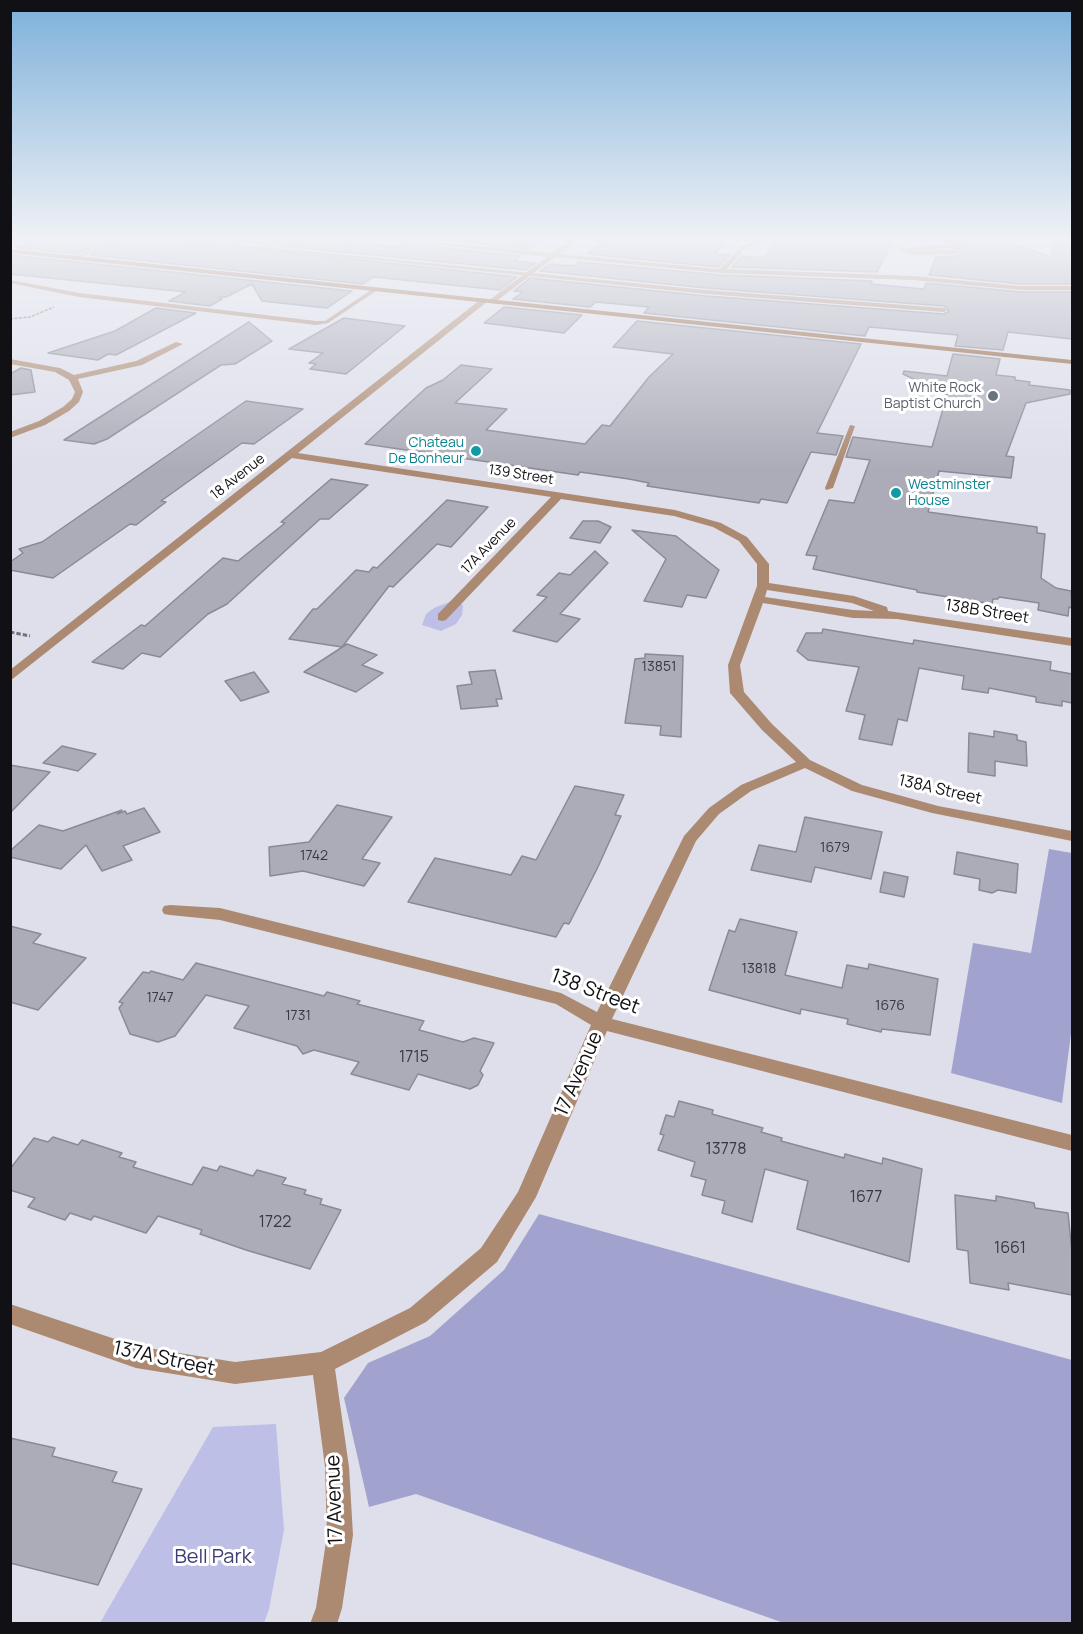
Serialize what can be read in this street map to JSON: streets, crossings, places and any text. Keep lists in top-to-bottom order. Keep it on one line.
{"streets":{"street":["139 Street","18 Avenue","17A Avenue","138B Street","138A Street","138 Street","17 Avenue","137A Street"]},"crossings":[["139 Street","18 Avenue"],["139 Street","17A Avenue"],["139 Street","138B Street"],["138A Street","17 Avenue"],["138 Street","17 Avenue"],["17 Avenue","137A Street"]],"parks":["Bell Park"],"places":["White Rock Baptist Church","Chateau De Bonheur","Westminster House"],"house_numbers":["13851","1679","1742","13818","1747","1676","1731","1715","13778","1677","1722","1661"]}
